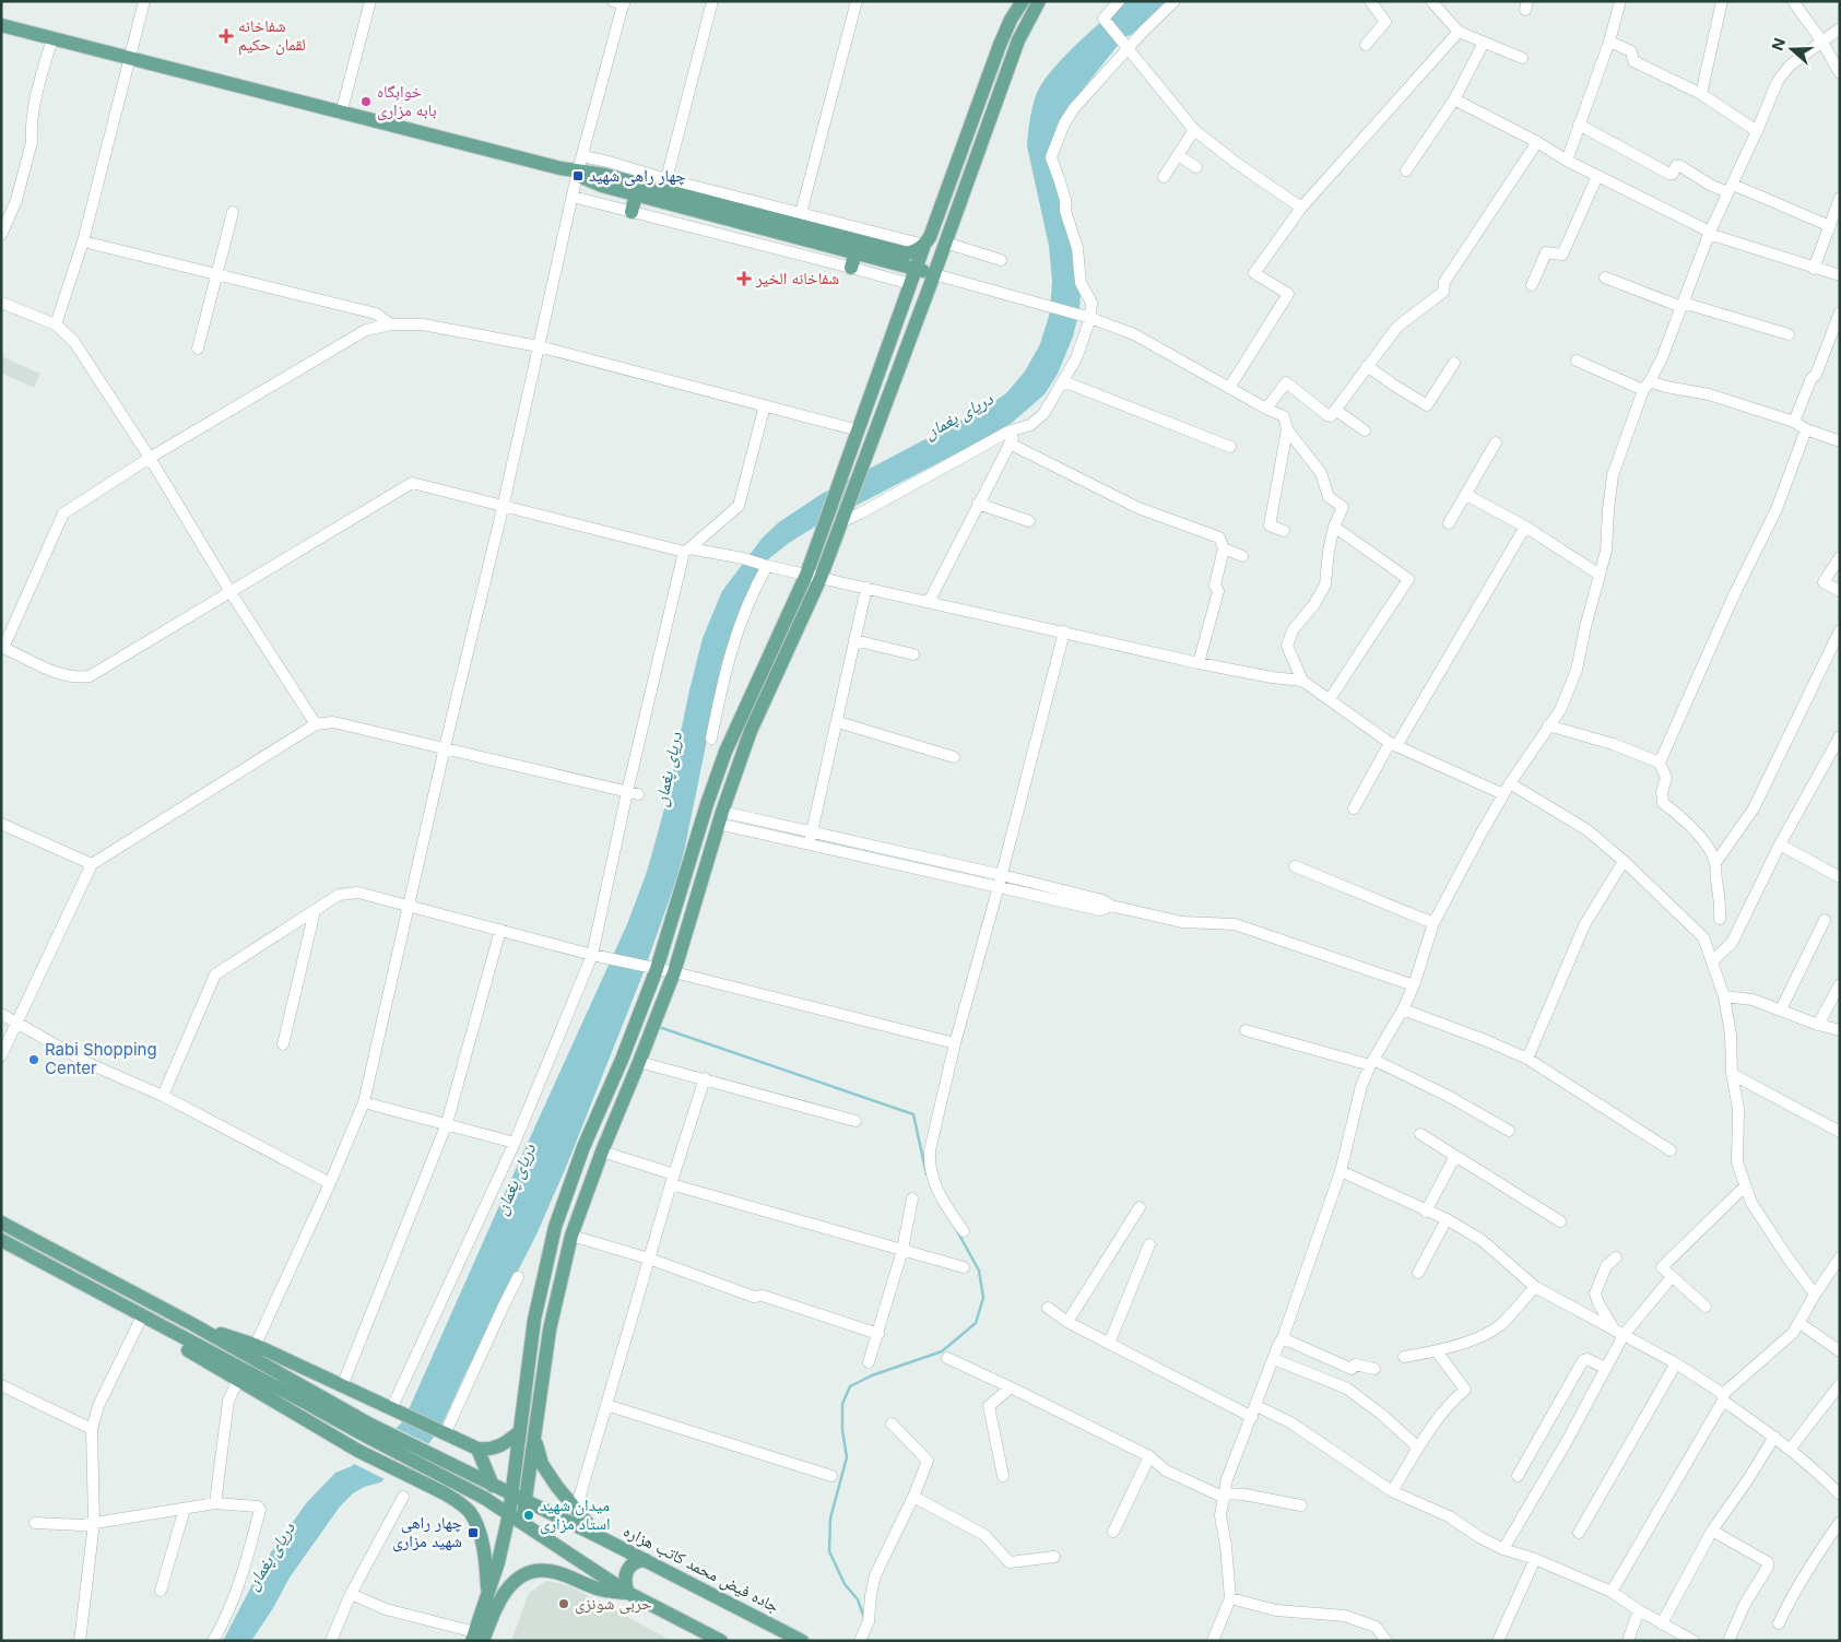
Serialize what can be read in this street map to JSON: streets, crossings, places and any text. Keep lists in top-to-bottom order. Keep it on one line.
{"streets":{"main road":["جاده فیض محمد کاتب هزاره"]},"water":["دریای پغمان"],"places":{"health":["شفاخانه لقمان حکیم","شفاخانه الخیر"],"other":["خوابگاه بابه مزاری","Rabi Shopping Center","میدان شهید استاد مزاری","حربی شونزی"],"transit":["چهار راهی شهید","چهار راهی شهید مزاری"]},"north":"left"}
